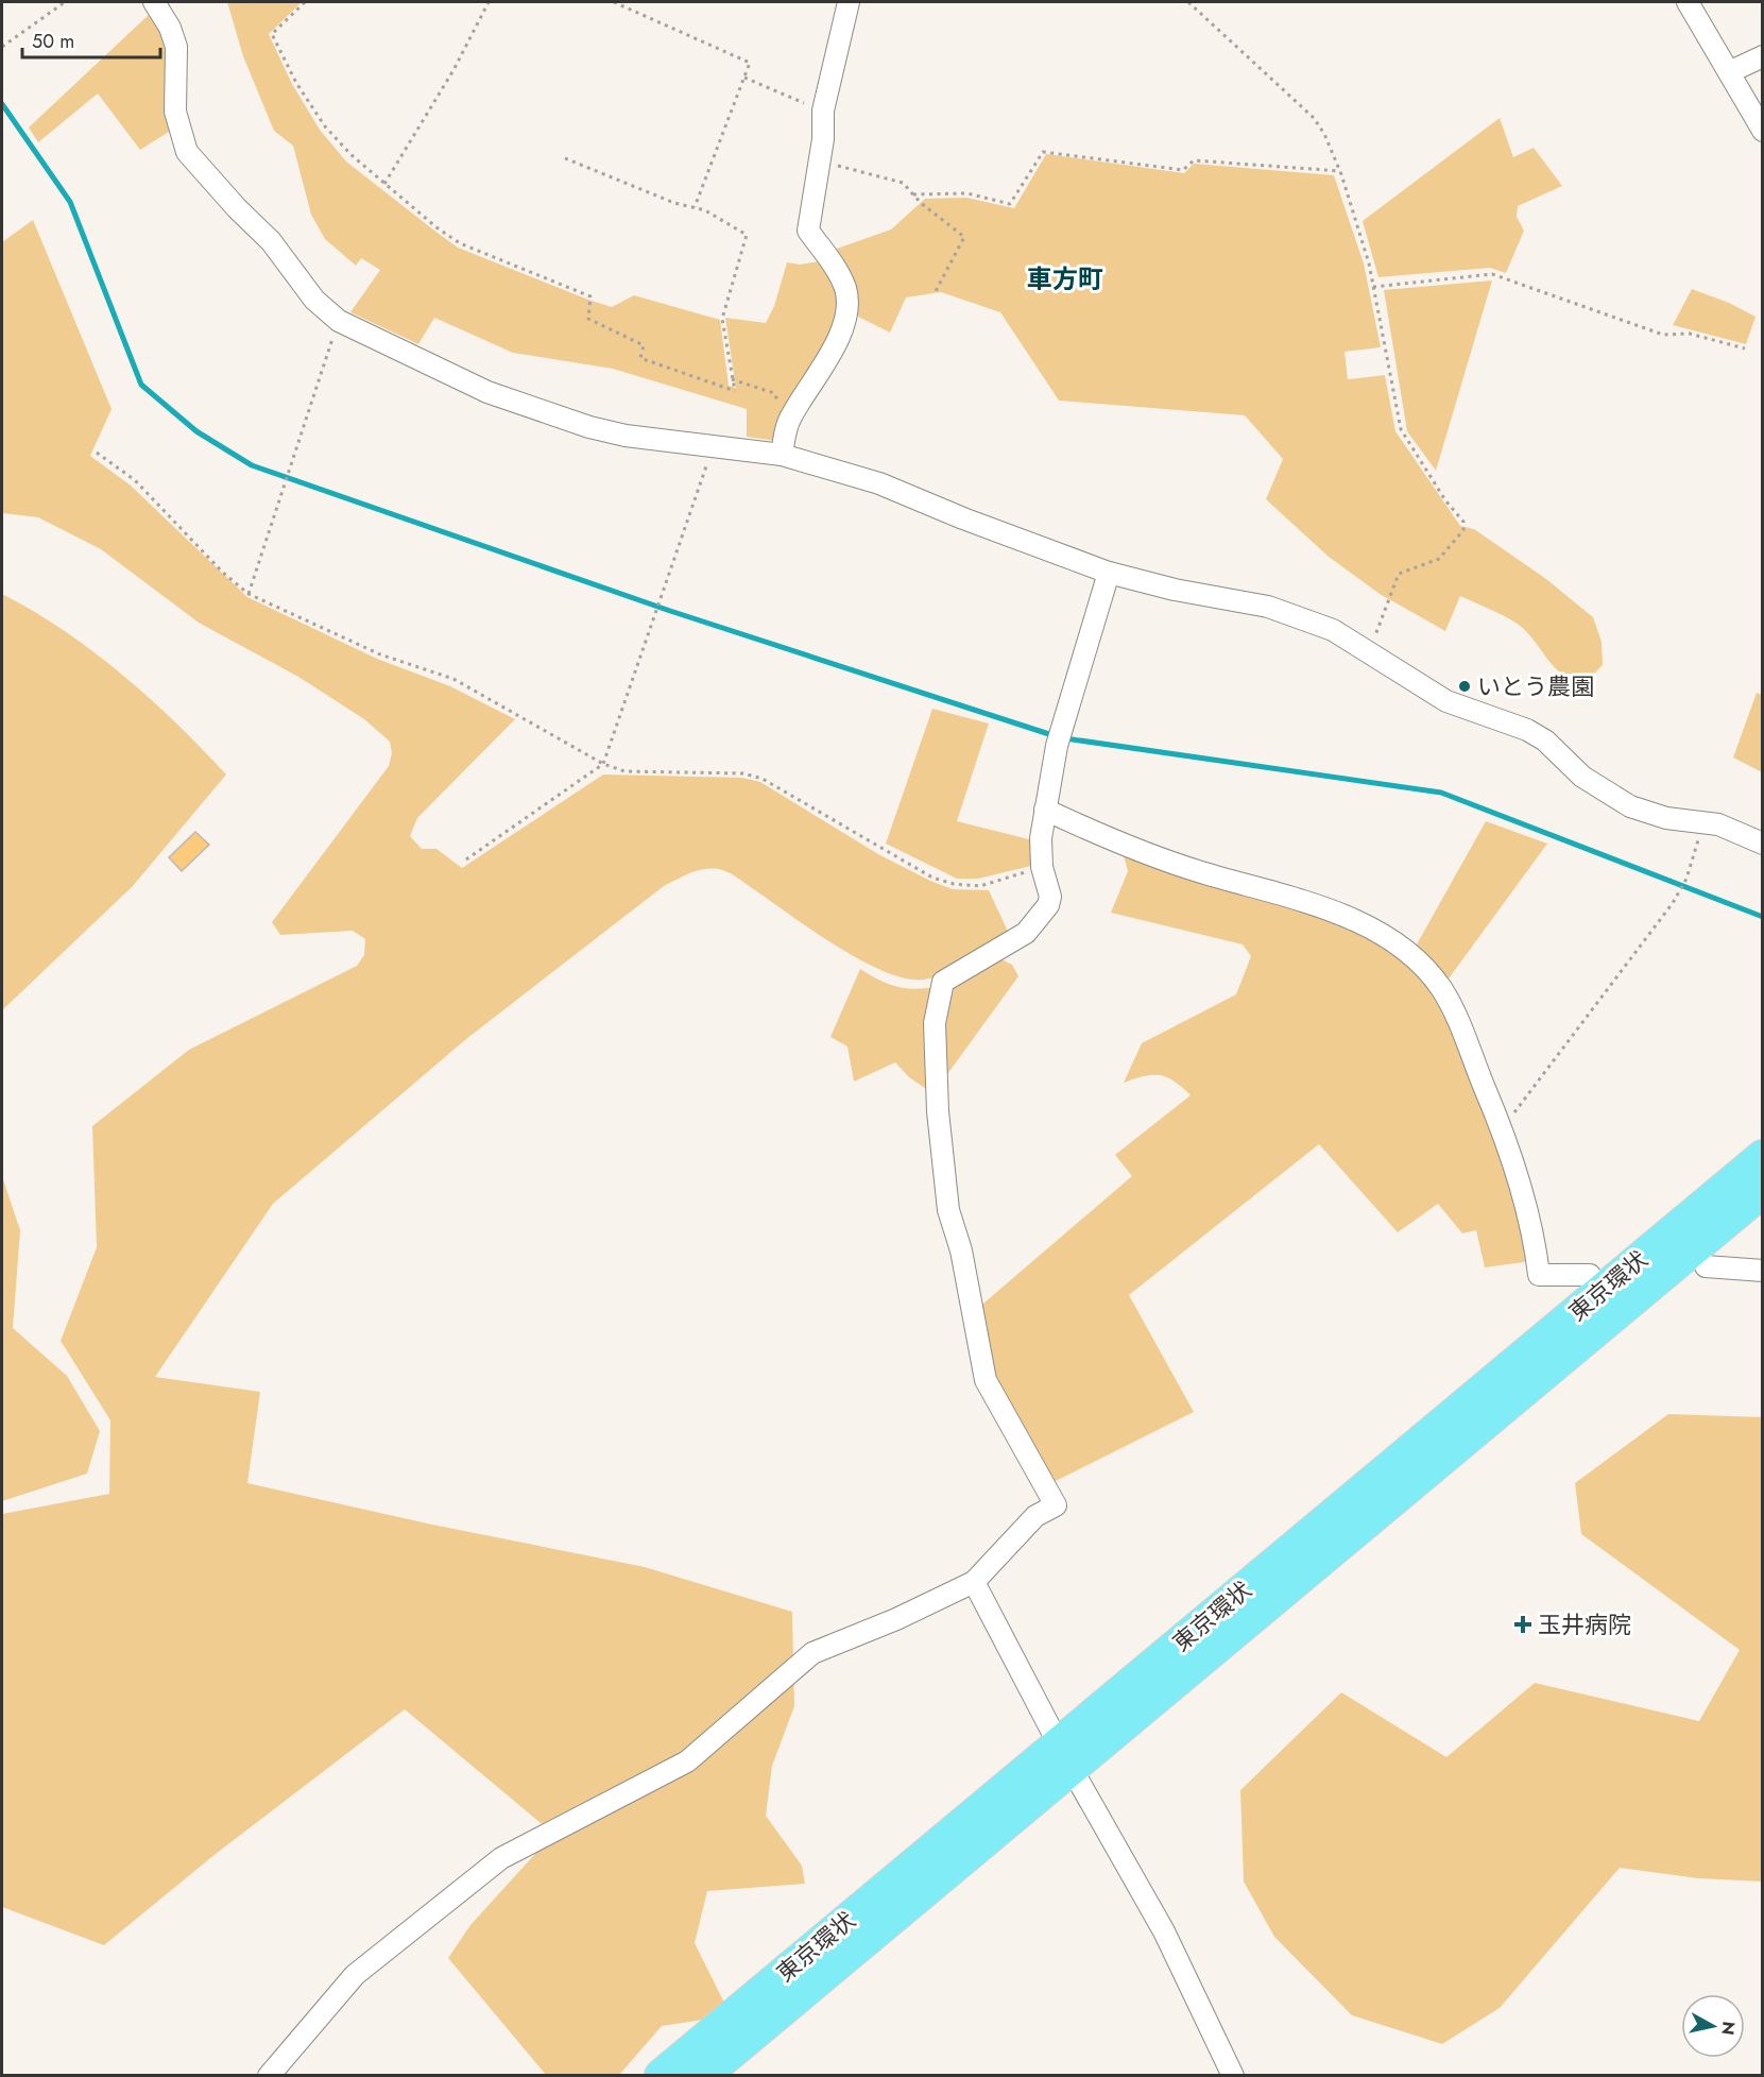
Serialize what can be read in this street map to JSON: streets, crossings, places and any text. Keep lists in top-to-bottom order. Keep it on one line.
{"streets":{"highway":["東京環状"]},"districts":["車方町"],"places":{"other":["いとう農園"],"health":["玉井病院"]},"scale_bar":"50 m","north":"right"}
